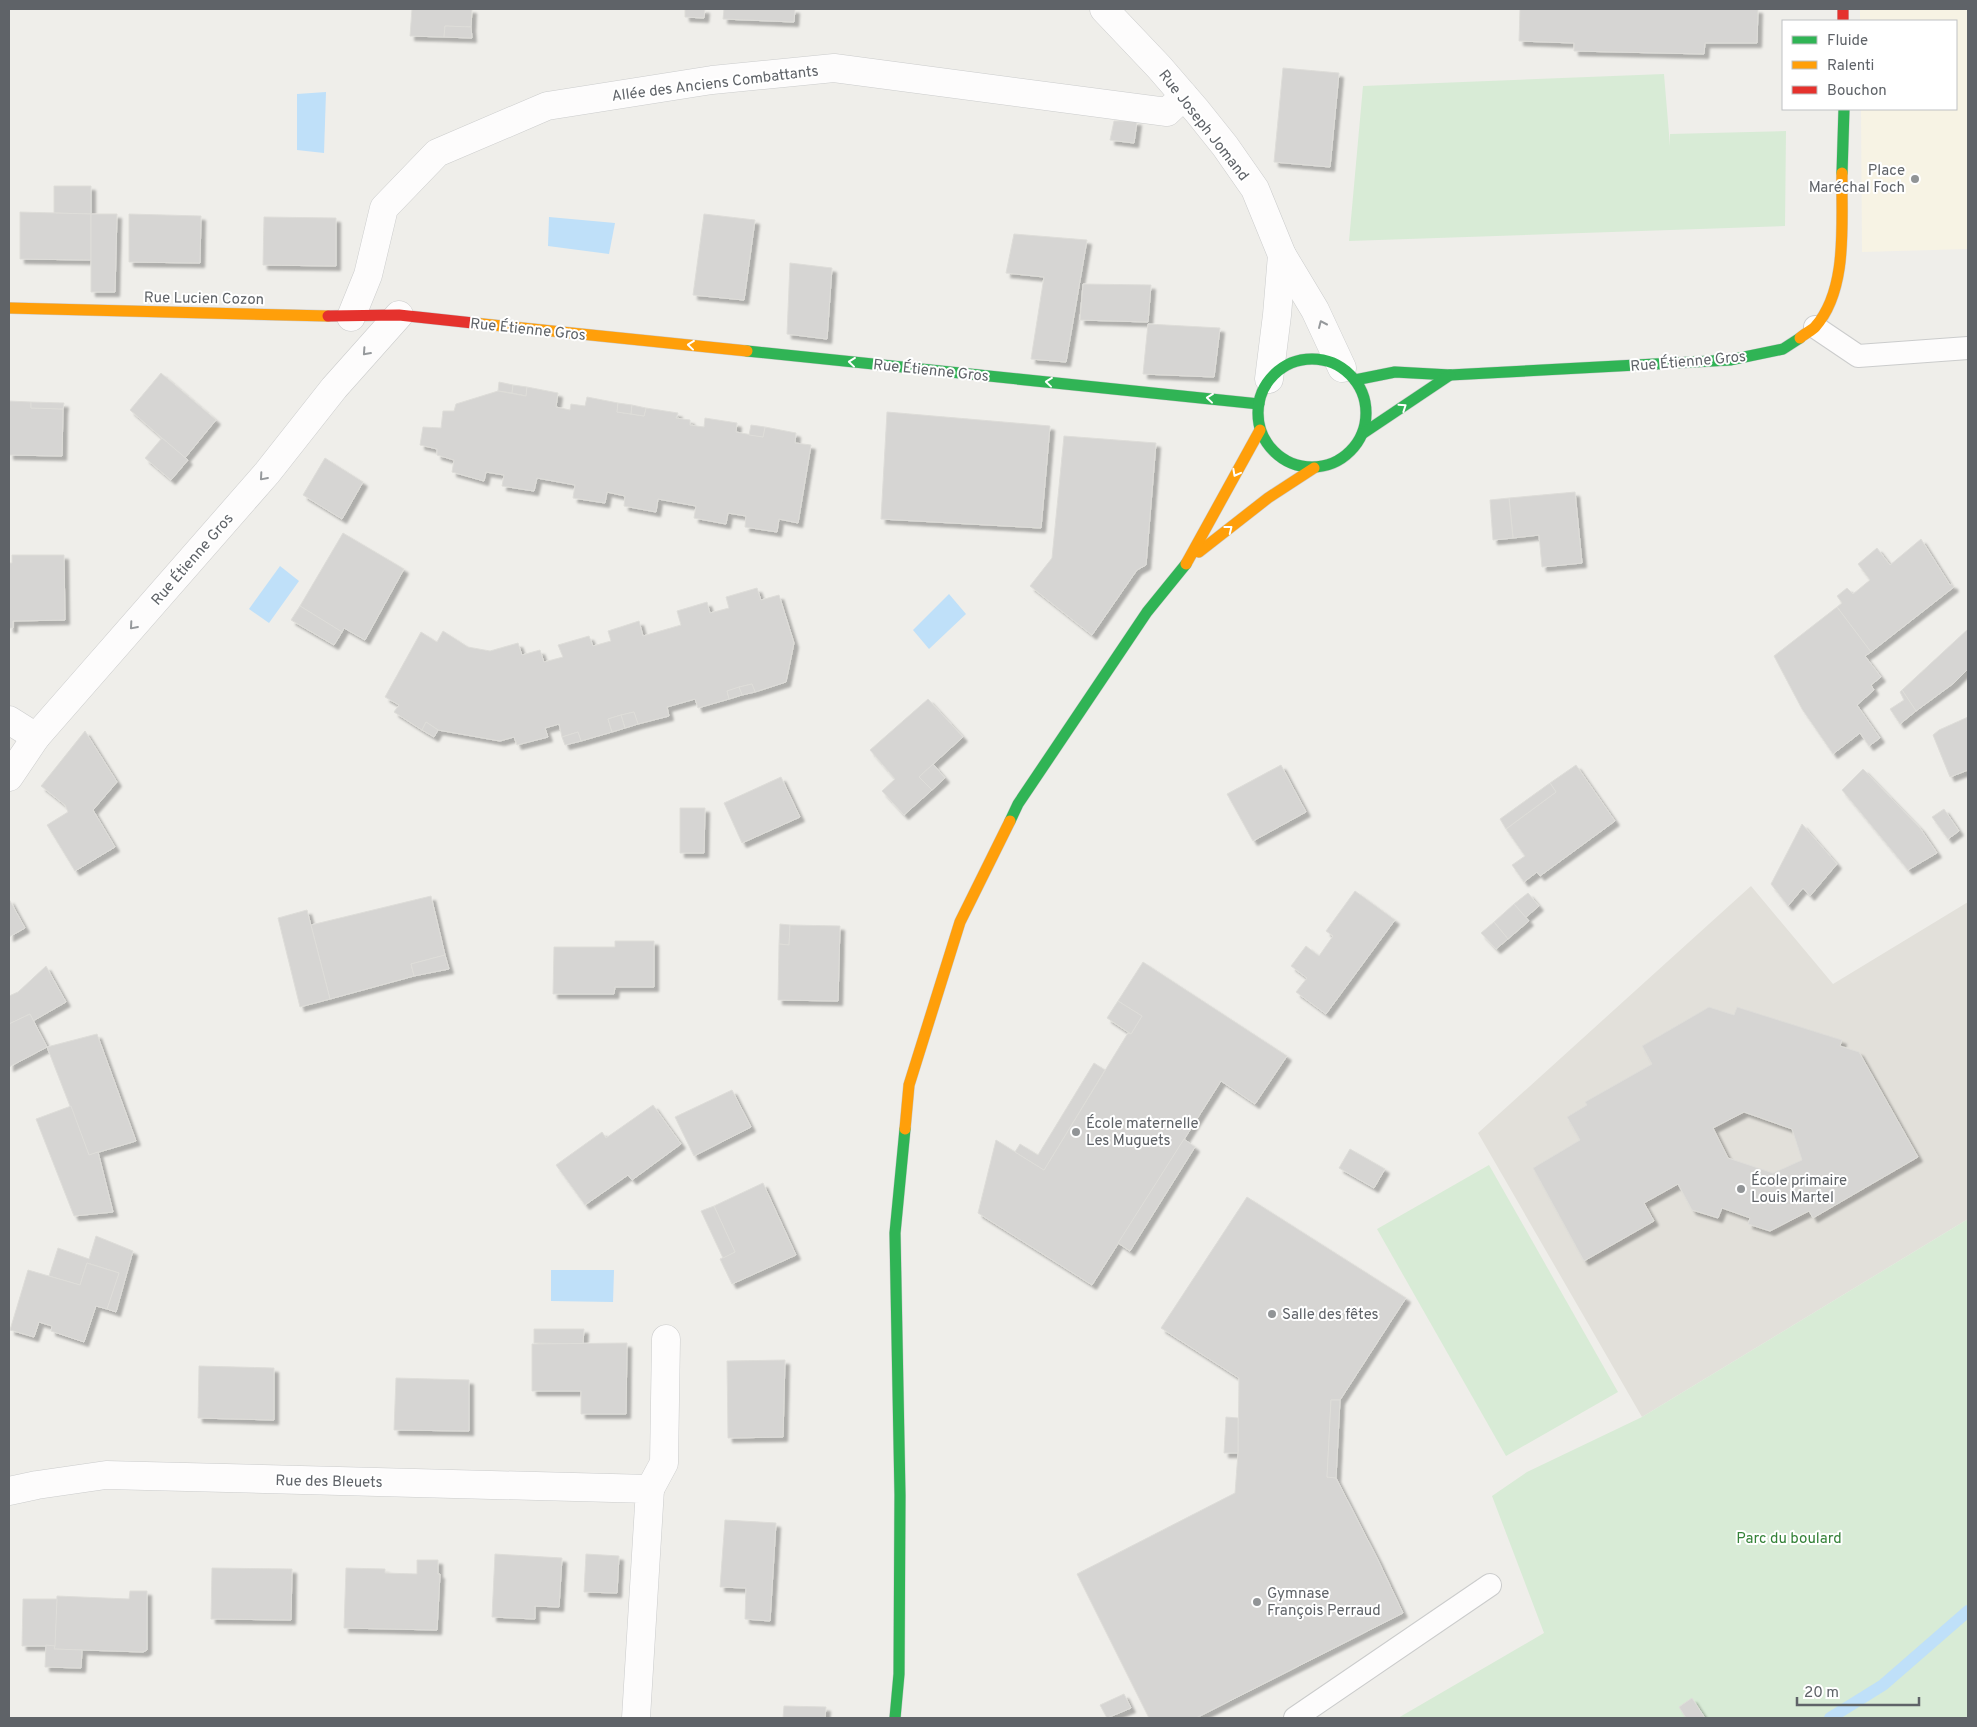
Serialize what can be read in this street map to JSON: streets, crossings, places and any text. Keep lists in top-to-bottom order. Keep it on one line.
{"streets":{"main road":["Rue Lucien Cozon","Rue Étienne Gros"],"street":["Allée des Anciens Combattants","Rue Joseph Jomand","Rue des Bleuets"]},"crossings":[["Allée des Anciens Combattants","Rue Joseph Jomand"],["Allée des Anciens Combattants","Rue Lucien Cozon"],["Rue Joseph Jomand","Rue Étienne Gros"],["Rue Lucien Cozon","Rue Étienne Gros"]],"one_way":["Rue Étienne Gros"],"parks":["Parc du boulard"],"places":["Place Maréchal Foch","École maternelle Les Muguets","École primaire Louis Martel","Salle des fêtes","Gymnase François Perraud"],"legend":["Fluide","Ralenti","Bouchon"],"scale_bar":"20 m"}
